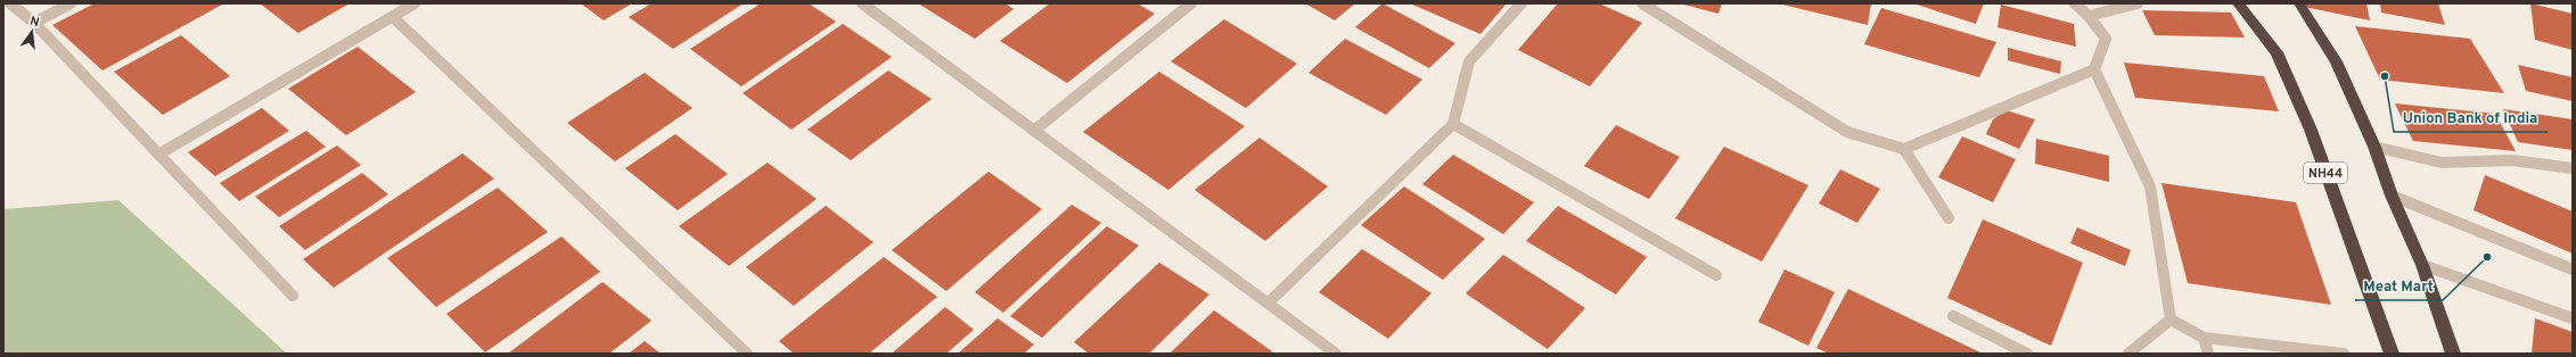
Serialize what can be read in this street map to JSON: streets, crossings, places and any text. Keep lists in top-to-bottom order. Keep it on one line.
{"streets":{"highway":["NH44"]},"places":["Union Bank of India","Meat Mart"],"north":"top"}
